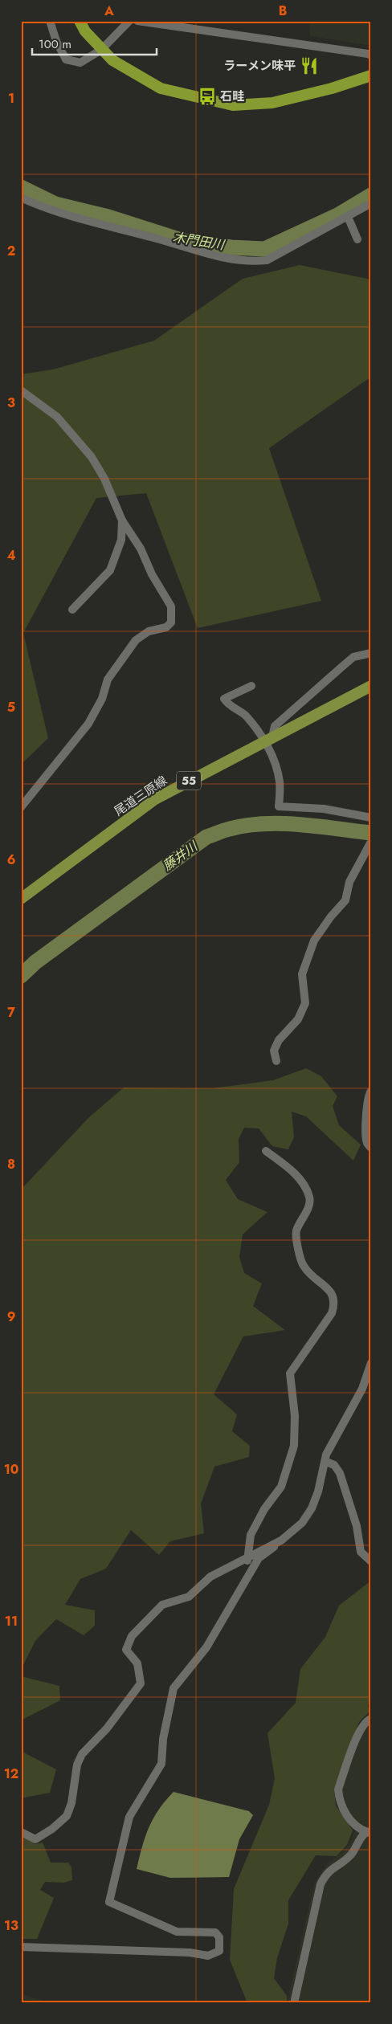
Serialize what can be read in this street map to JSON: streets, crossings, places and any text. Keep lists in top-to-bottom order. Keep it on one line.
{"streets":{"main road":["55","尾道三原線"]},"water":["木門田川","藤井川"],"places":{"restaurant":["ラーメン味平"],"bus stop":["石畦"]},"scale_bar":"100 m","grid":{"columns":["A","B"],"rows":["1","2","3","4","5","6","7","8","9","10","11","12","13"]}}
